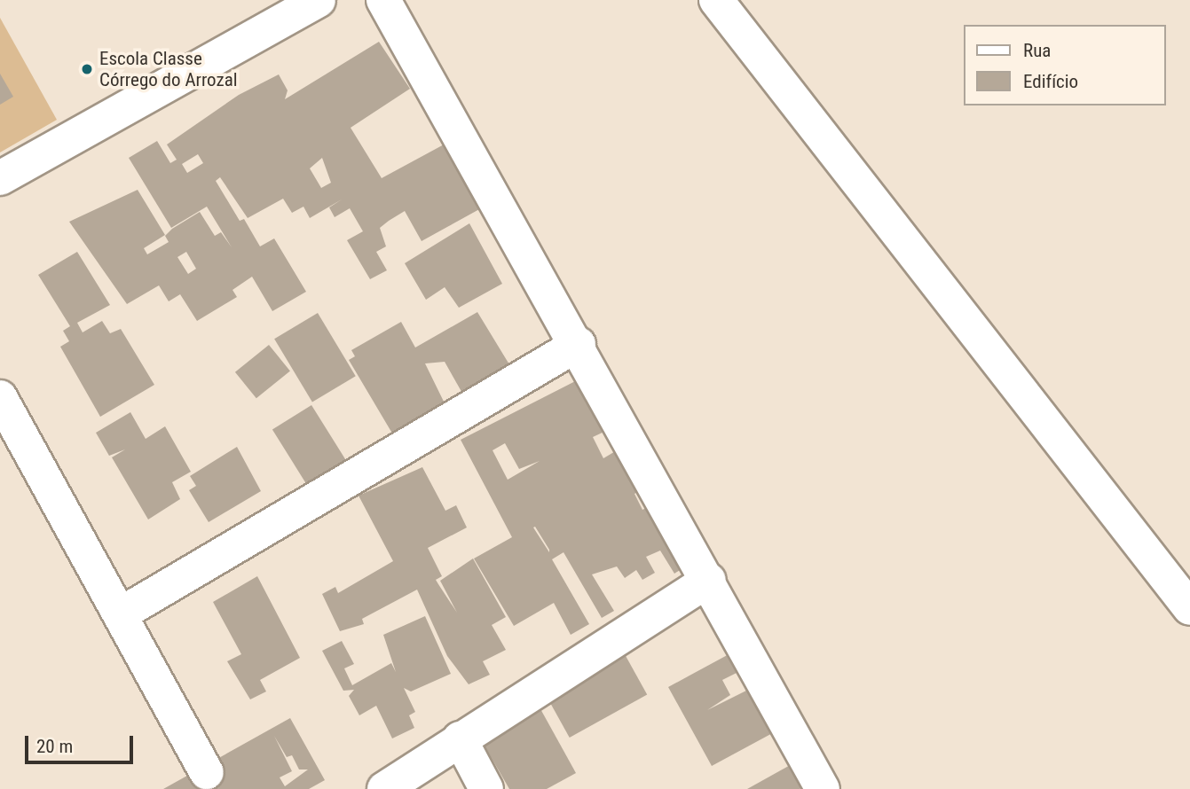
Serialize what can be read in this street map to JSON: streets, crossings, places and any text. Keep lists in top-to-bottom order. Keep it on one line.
{"places":["Escola Classe Córrego do Arrozal"],"legend":["Rua","Edifício"],"scale_bar":"20 m"}
